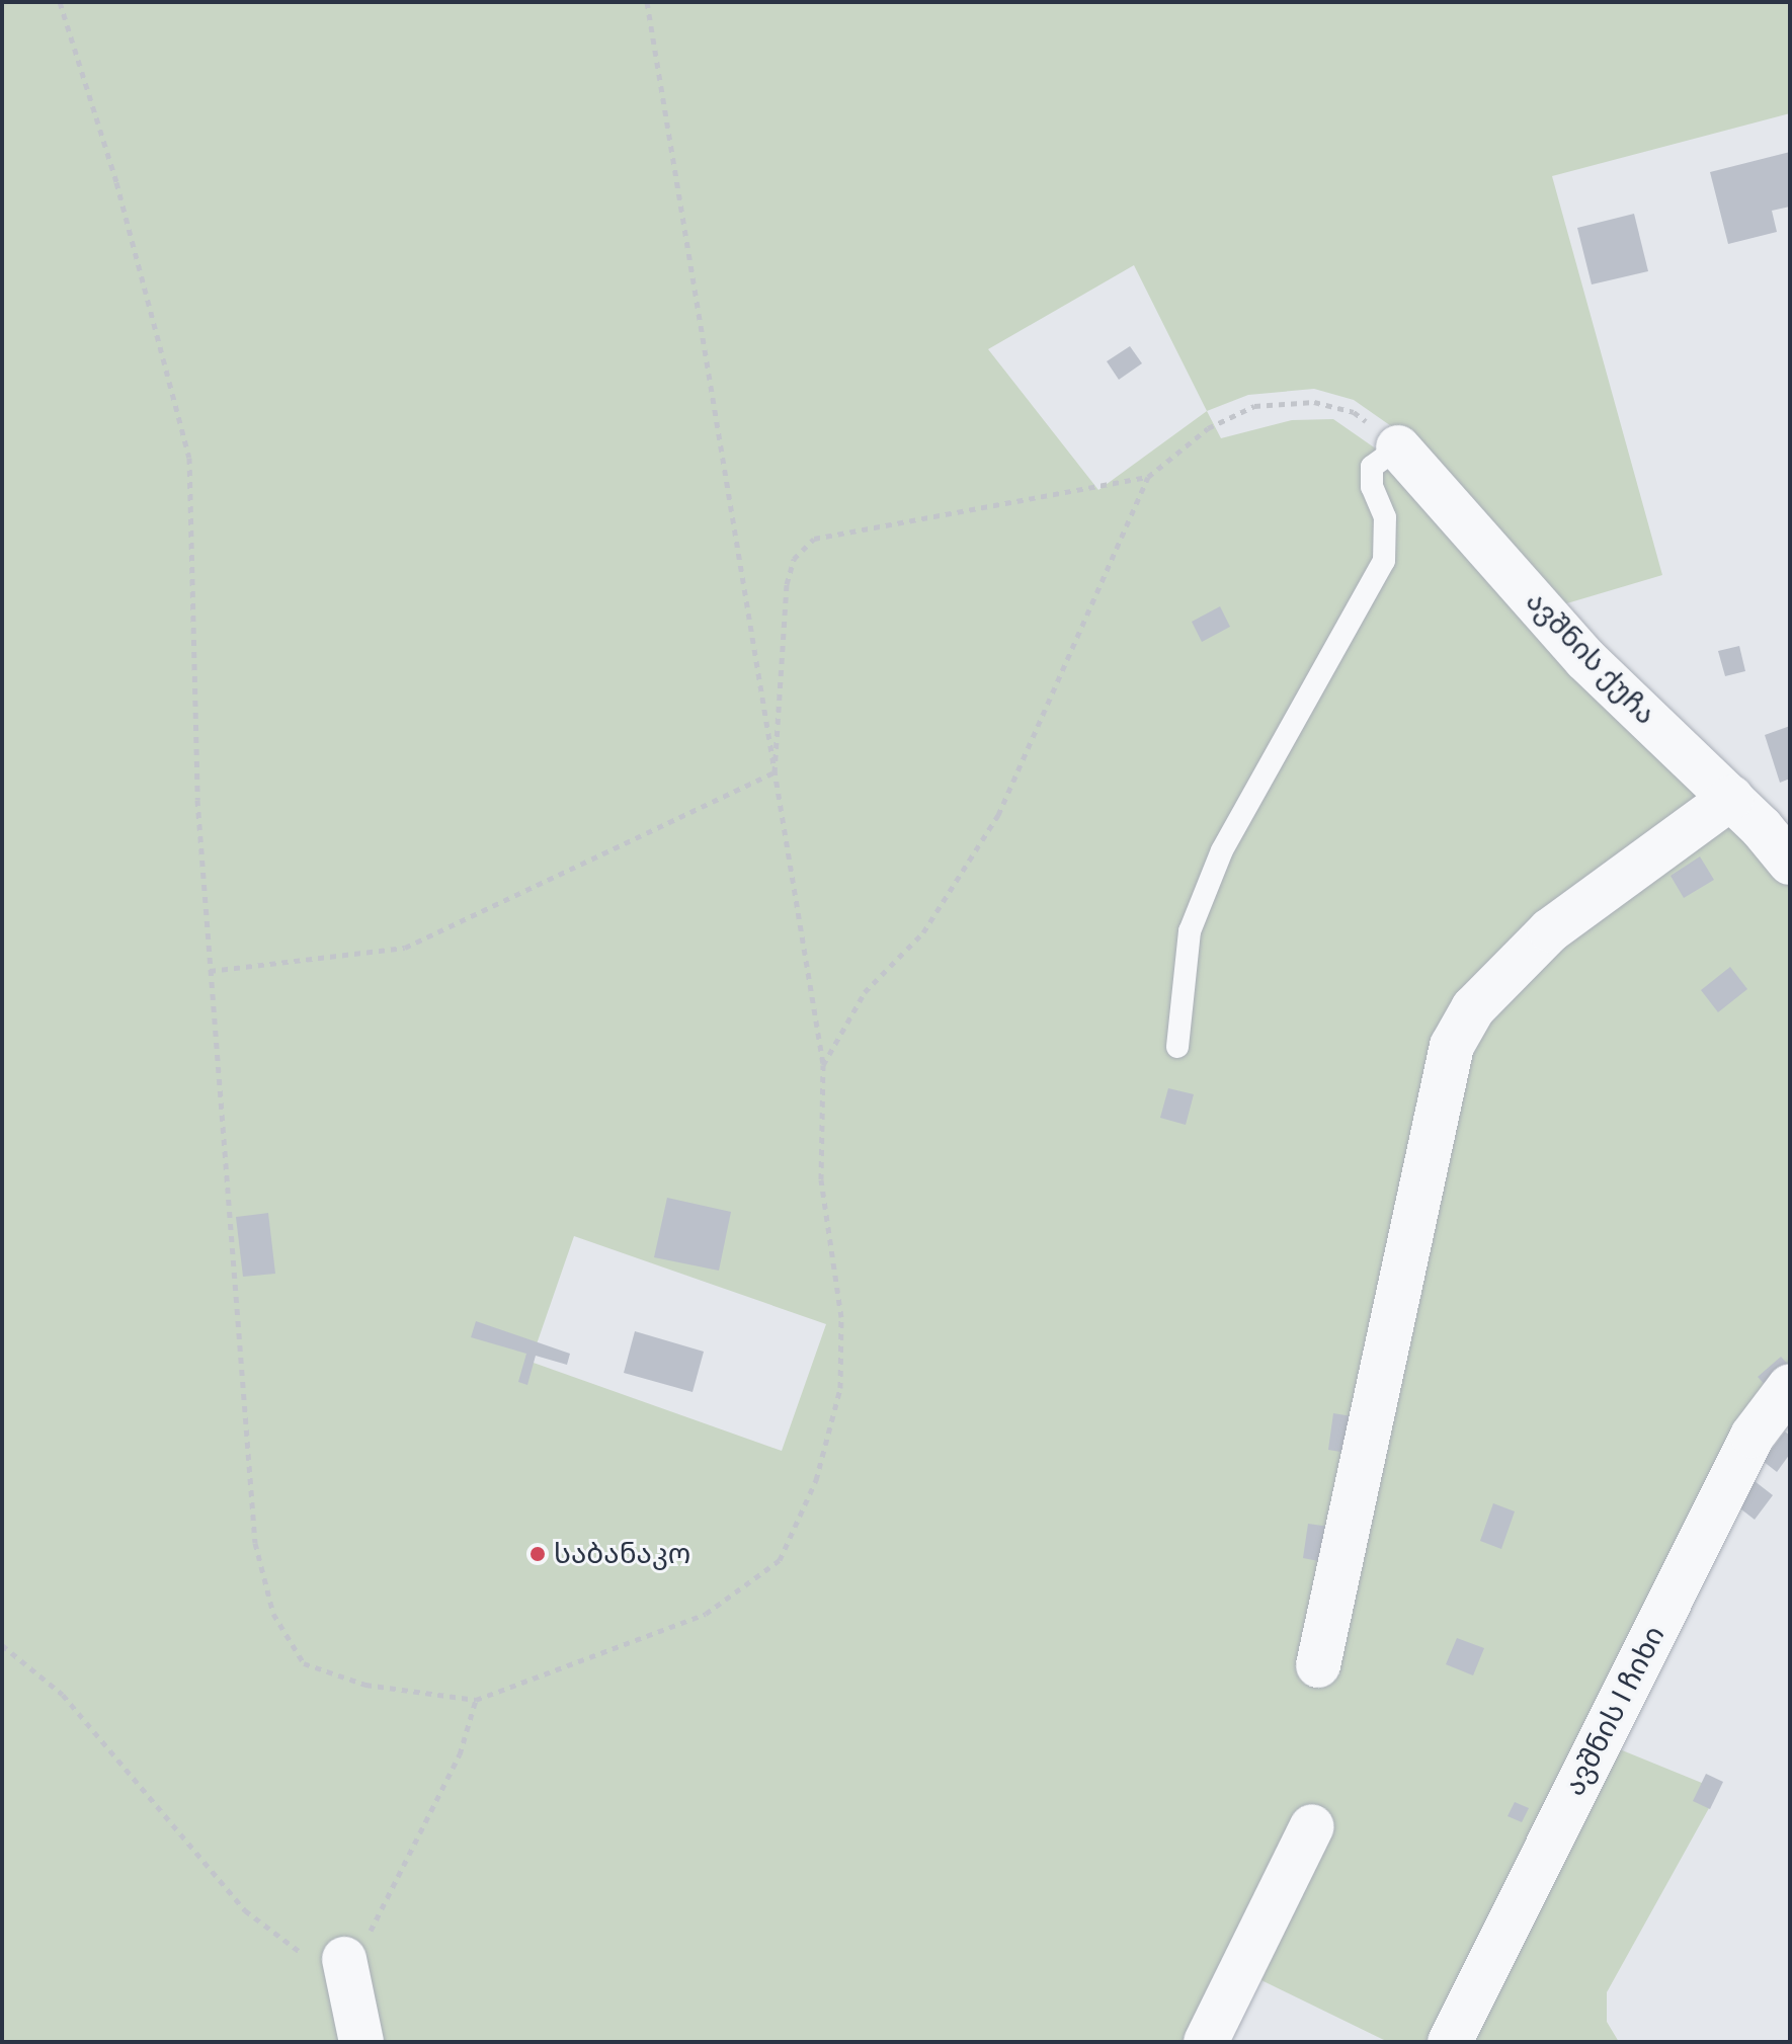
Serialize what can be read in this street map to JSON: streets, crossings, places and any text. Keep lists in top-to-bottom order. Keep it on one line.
{"streets":{"street":["ავშნის ქუჩა","ავშნის I ჩიხი"]},"places":["საბანაკო"]}
